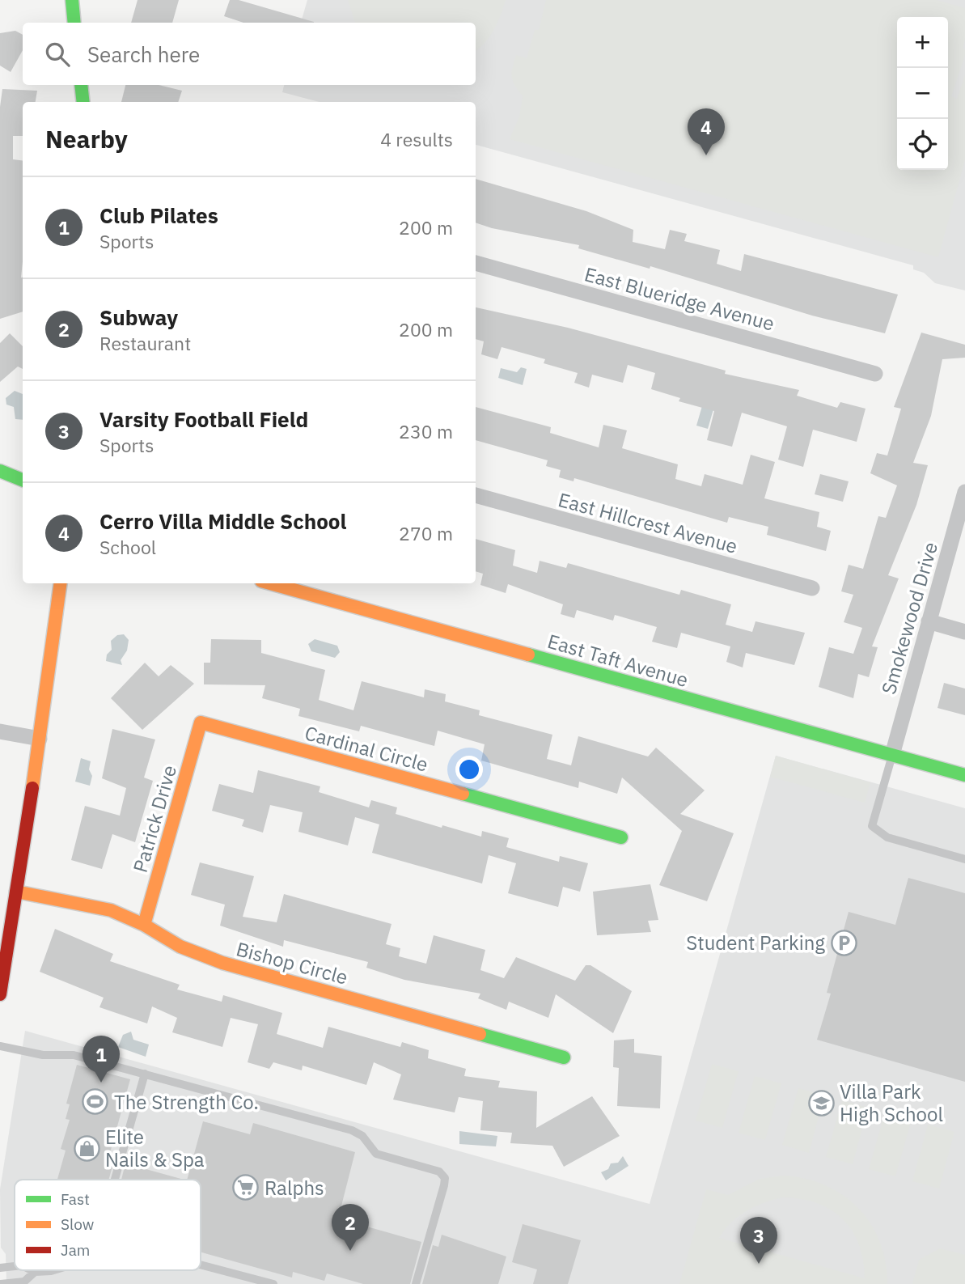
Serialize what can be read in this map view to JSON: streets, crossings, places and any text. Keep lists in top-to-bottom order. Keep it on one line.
{"streets":{"street":["East Blueridge Avenue","East Hillcrest Avenue","Smokewood Drive","East Taft Avenue","Cardinal Circle","Patrick Drive","Bishop Circle"]},"crossings":[["Smokewood Drive","East Taft Avenue"],["Cardinal Circle","Patrick Drive"],["Patrick Drive","Bishop Circle"]],"places":{"parking":["Student Parking"],"sports":["The Strength Co."],"school or university":["Villa Park High School"],"shop":["Elite Nails & Spa"],"supermarket":["Ralphs"]},"legend":["Fast","Slow","Jam"],"page":{"map_buttons":["+","−"],"search":"Search here","heading":["Nearby","4 results"],"pins":["4","1","2","3"],"list":[{"mark":"1","name":"Club Pilates","note":"Sports","value":"200 m"},{"mark":"2","name":"Subway","note":"Restaurant","value":"200 m"},{"mark":"3","name":"Varsity Football Field","note":"Sports","value":"230 m"},{"mark":"4","name":"Cerro Villa Middle School","note":"School","value":"270 m"}]}}
